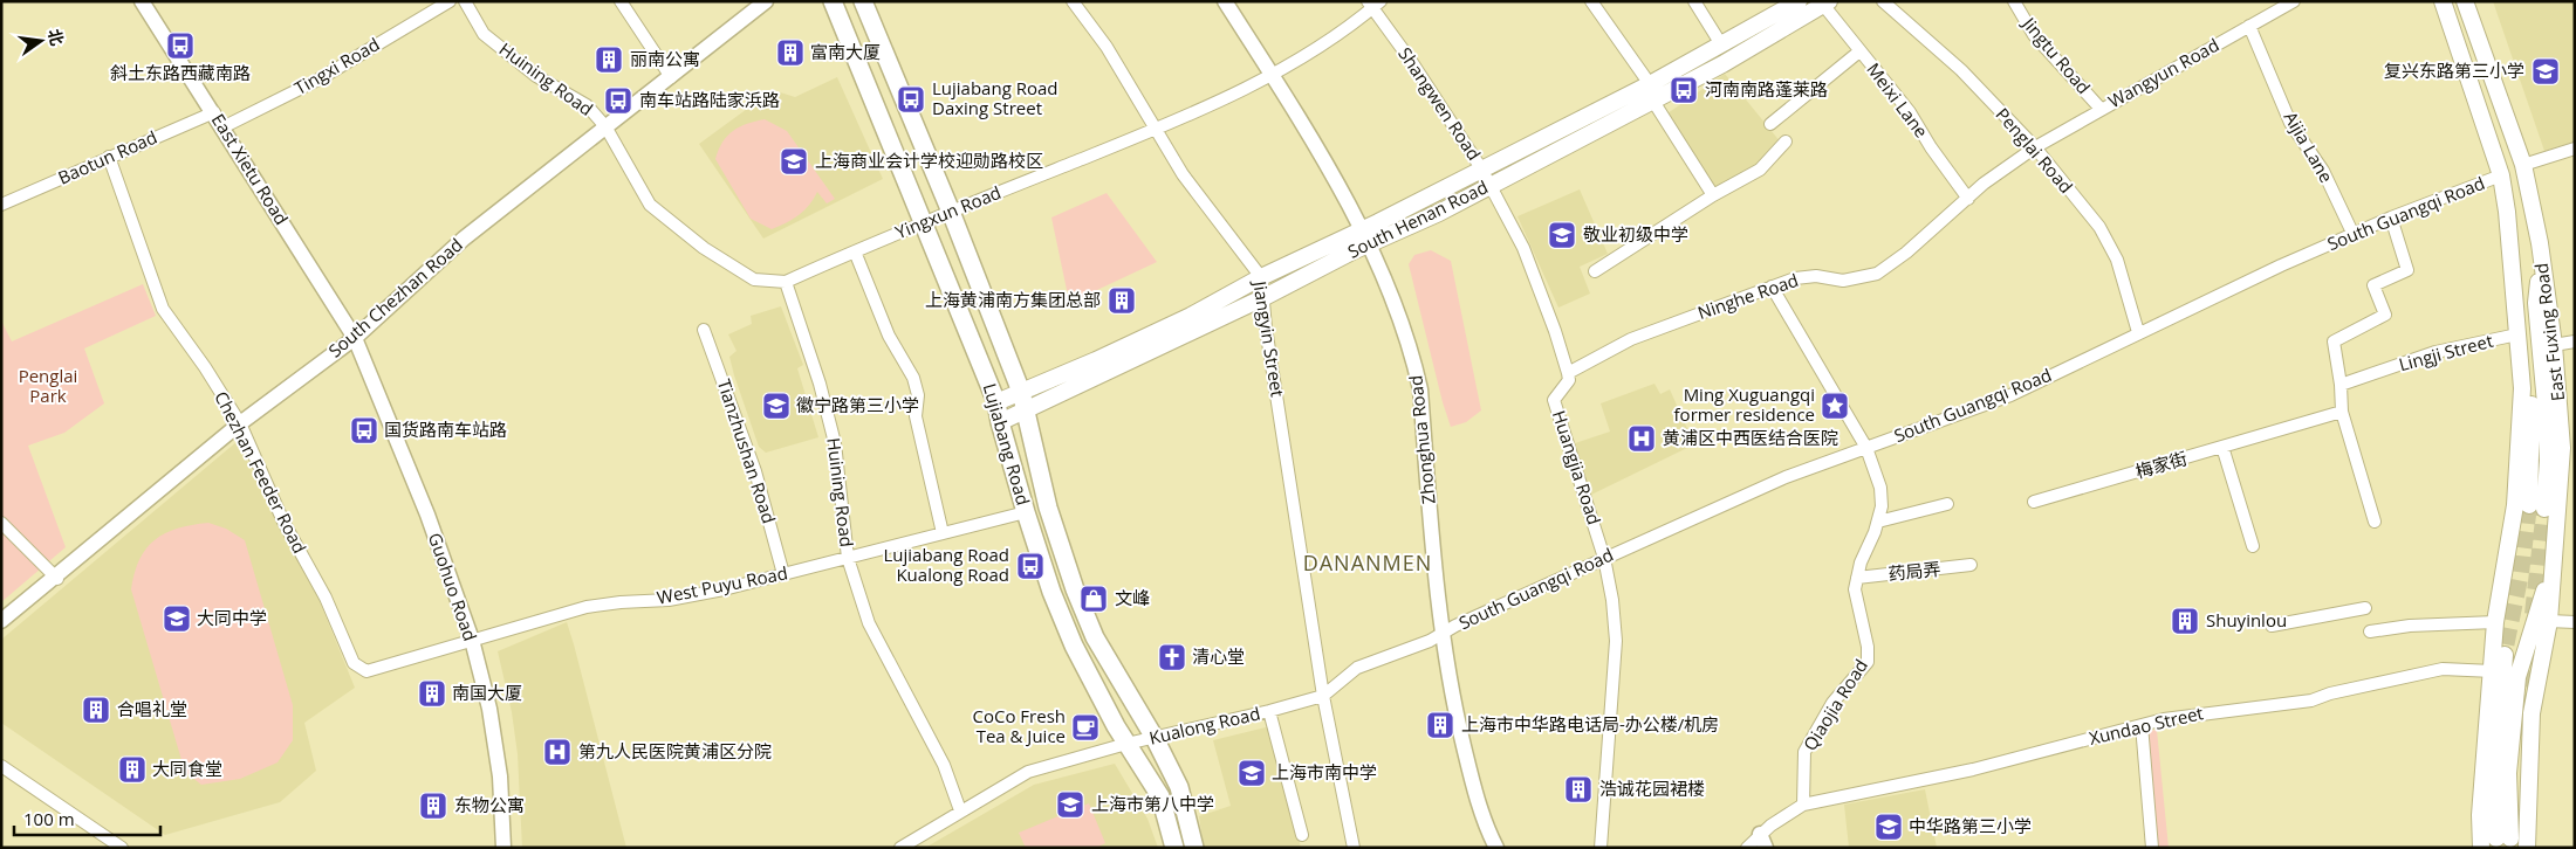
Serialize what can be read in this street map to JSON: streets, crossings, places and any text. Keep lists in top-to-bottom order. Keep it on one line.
{"streets":{"main road":["South Henan Road","East Fuxing Road","Lujiabang Road"],"street":["Jingtu Road","Tingxi Road","Wangyun Road","Huining Road","Meixi Lane","Shangwen Road","Aijia Lane","Penglai Road","Baotun Road","East Xietu Road","Yingxun Road","South Guangqi Road","Ninghe Road","South Chezhan Road","Jiangyin Street","Lingji Street","Zhonghua Road","Tianzhushan Road","梅家街","Huangjia Road","Chezhan Feeder Road","药局弄","West Puyu Road","Guohuo Road","Qiaojia Road","Kualong Road","Xundao Street"]},"crossings":[["Jingtu Road","Wangyun Road"],["Tingxi Road","East Xietu Road"],["Wangyun Road","Aijia Lane"],["Wangyun Road","Penglai Road"],["Wangyun Road","Ninghe Road"],["Huining Road","Yingxun Road"],["Huining Road","South Chezhan Road"],["Huining Road","West Puyu Road"],["Huining Road","Kualong Road"],["Meixi Lane","South Henan Road"],["Meixi Lane","Ninghe Road"],["Shangwen Road","Yingxun Road"],["Shangwen Road","South Henan Road"],["Shangwen Road","Ninghe Road"],["Shangwen Road","Huangjia Road"],["Aijia Lane","South Guangqi Road"],["Penglai Road","South Guangqi Road"],["Penglai Road","Ninghe Road"],["Baotun Road","East Xietu Road"],["Baotun Road","Chezhan Feeder Road"],["East Xietu Road","South Chezhan Road"],["East Xietu Road","Guohuo Road"],["Yingxun Road","Jiangyin Street"],["Yingxun Road","Zhonghua Road"],["Yingxun Road","Lujiabang Road"],["South Guangqi Road","East Fuxing Road"],["South Guangqi Road","Zhonghua Road"],["South Guangqi Road","Huangjia Road"],["South Guangqi Road","Qiaojia Road"],["South Guangqi Road","Kualong Road"],["South Henan Road","Jiangyin Street"],["South Henan Road","Zhonghua Road"],["South Henan Road","Lujiabang Road"],["Ninghe Road","Huangjia Road"],["Ninghe Road","Qiaojia Road"],["South Chezhan Road","Chezhan Feeder Road"],["South Chezhan Road","Guohuo Road"],["East Fuxing Road","Lingji Street"],["East Fuxing Road","Xundao Street"],["Jiangyin Street","Kualong Road"],["Zhonghua Road","Kualong Road"],["Lujiabang Road","West Puyu Road"],["Lujiabang Road","Kualong Road"],["Tianzhushan Road","West Puyu Road"],["Chezhan Feeder Road","West Puyu Road"],["药局弄","Qiaojia Road"],["West Puyu Road","Guohuo Road"],["Qiaojia Road","Xundao Street"]],"districts":["DANANMEN"],"parks":["Penglai Park"],"places":{"bus stop":["斜土东路西藏南路","河南南路蓬莱路","Lujiabang Road Daxing Street","南车站路陆家浜路","国货路南车站路","Lujiabang Road Kualong Road"],"building":["富南大厦","丽南公寓","上海黄浦南方集团总部","Shuyinlou","南国大厦","合唱礼堂","上海市中华路电话局-办公楼/机房","大同食堂","浩诚花园裙楼","东物公寓"],"school or university":["复兴东路第三小学","上海商业会计学校迎勋路校区","敬业初级中学","徽宁路第三小学","大同中学","上海市南中学","上海市第八中学","中华路第三小学"],"place":["Ming Xuguangqi former residence"],"hospital":["黄浦区中西医结合医院","第九人民医院黄浦区分院"],"shop":["文峰"],"church":["清心堂"],"cafe":["CoCo Fresh Tea & Juice"]},"scale_bar":"100 m","north":"right"}
